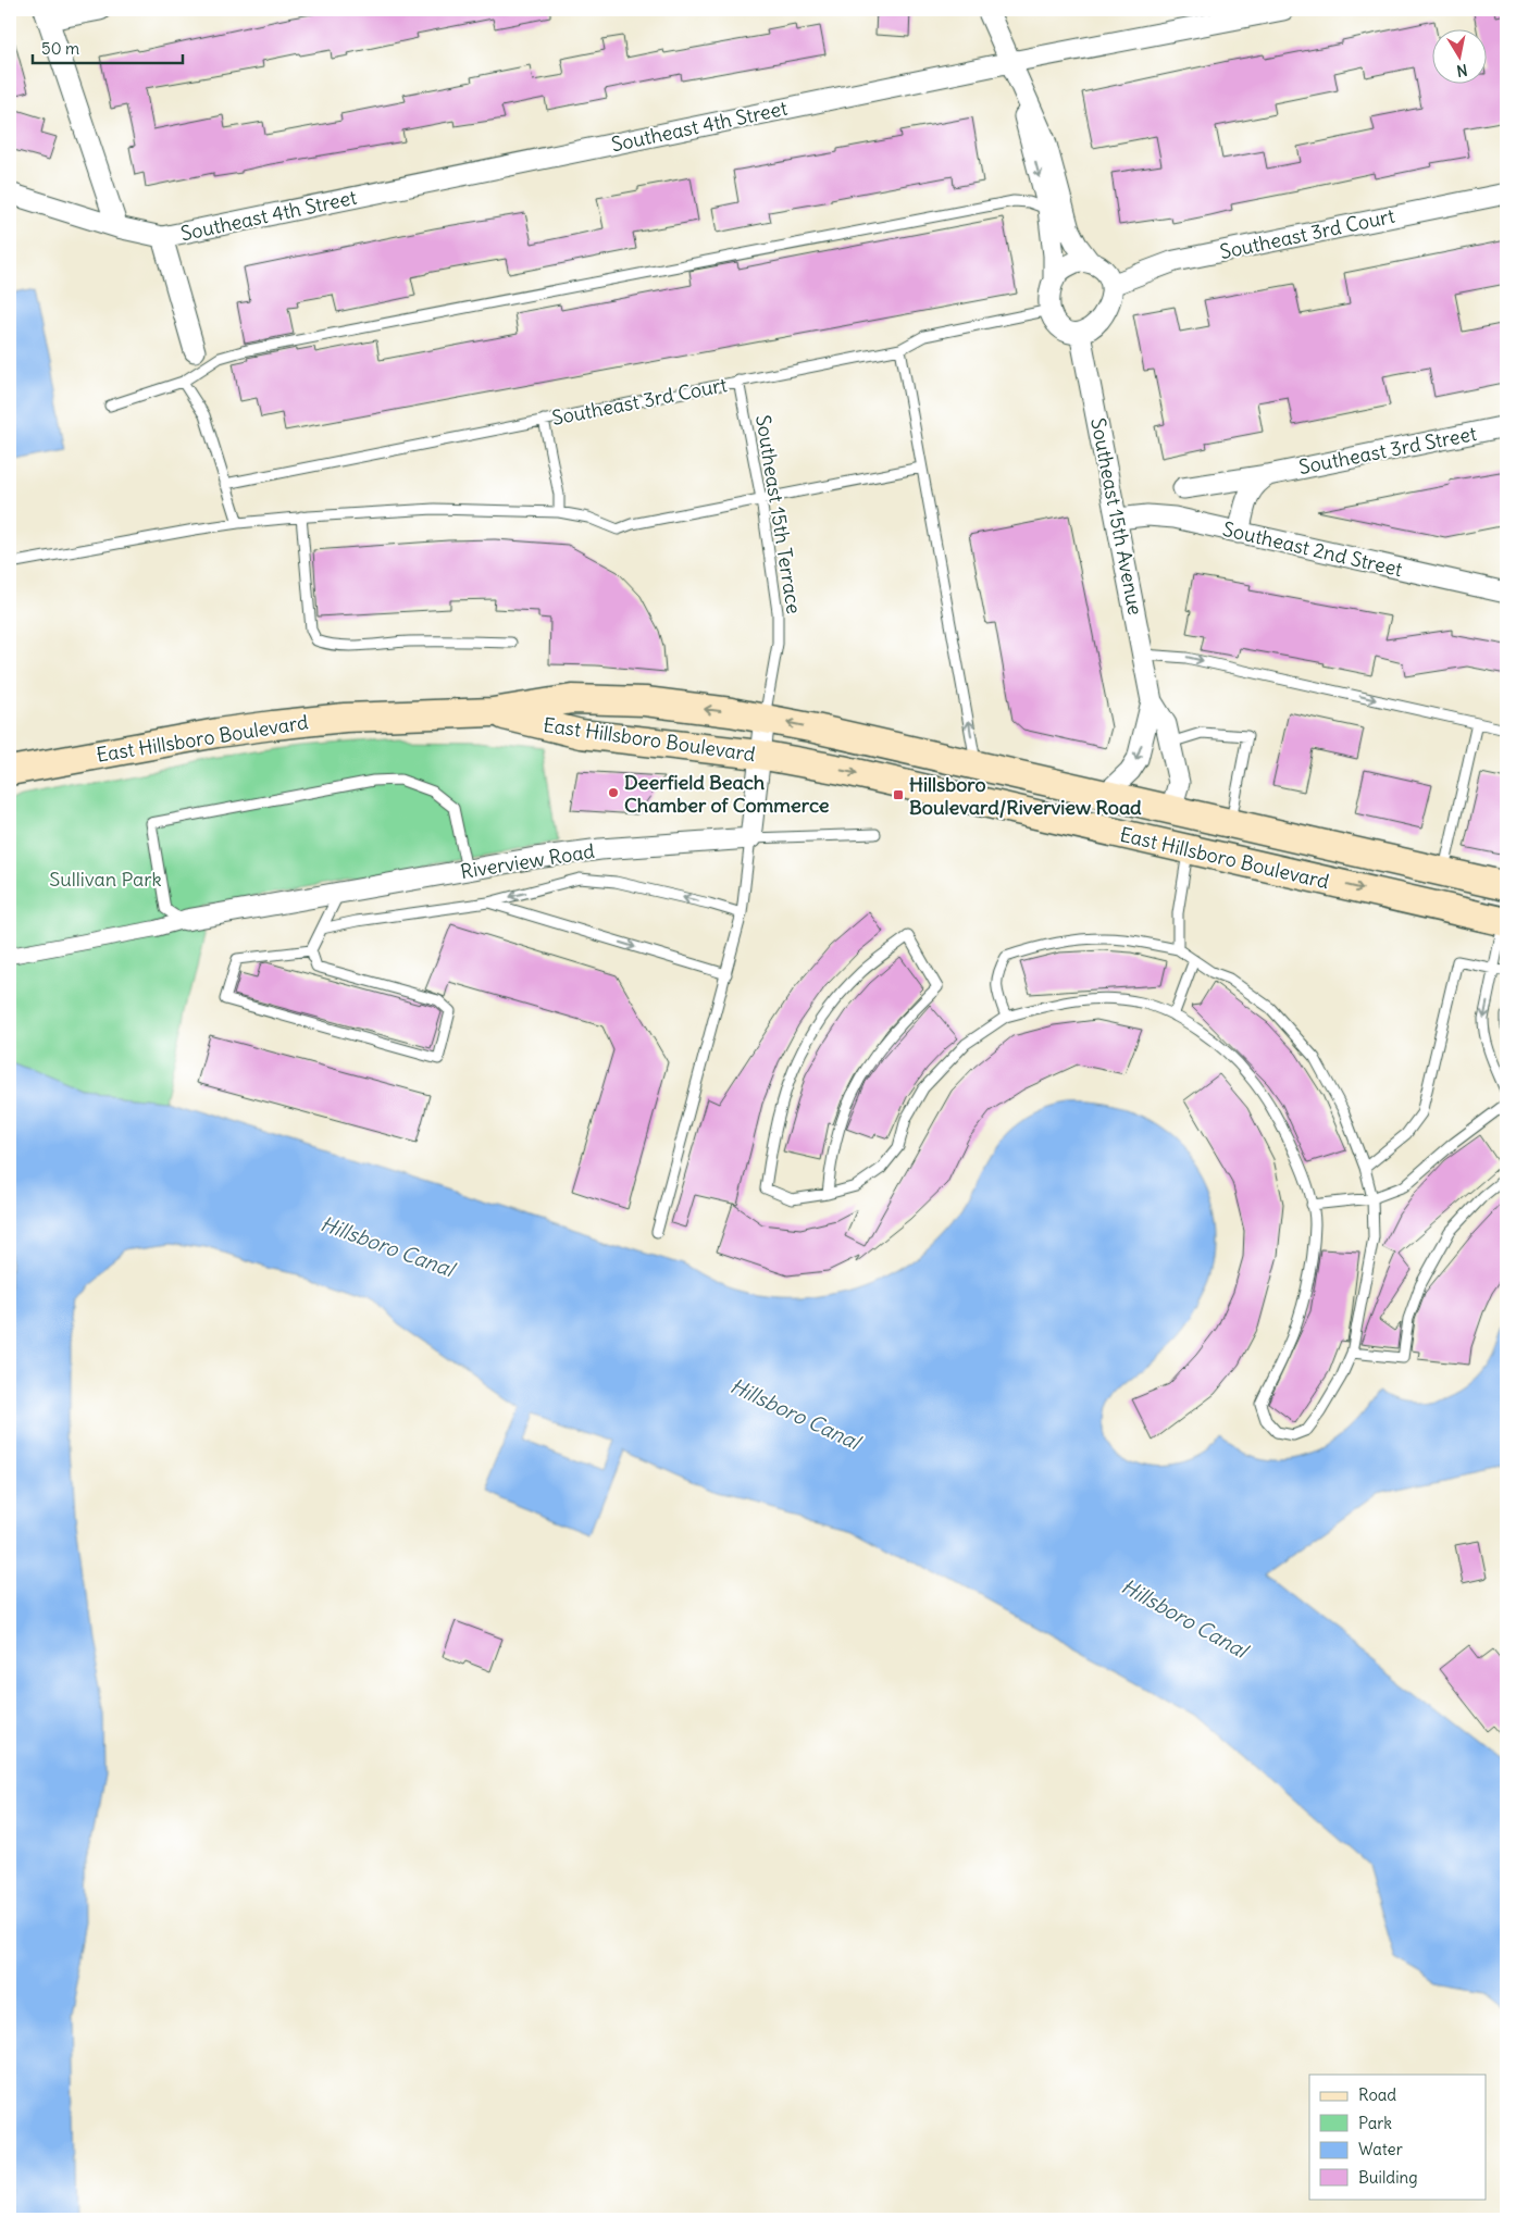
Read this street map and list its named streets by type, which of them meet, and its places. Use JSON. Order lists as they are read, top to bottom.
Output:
{
  "streets": {
    "main road": ["East Hillsboro Boulevard"],
    "street": [
      "Southeast 4th Street",
      "Southeast 3rd Court",
      "Southeast 3rd Street",
      "Southeast 15th Avenue",
      "Southeast 2nd Street",
      "Riverview Road"
    ],
    "lane": ["Southeast 15th Terrace"]
  },
  "crossings": [
    ["Southeast 3rd Court", "Southeast 15th Terrace"],
    ["Southeast 3rd Court", "Southeast 15th Avenue"],
    ["Southeast 15th Terrace", "East Hillsboro Boulevard"],
    ["Southeast 15th Avenue", "Southeast 2nd Street"],
    ["Southeast 15th Avenue", "East Hillsboro Boulevard"]
  ],
  "water": ["Hillsboro Canal"],
  "parks": ["Sullivan Park"],
  "places": {
    "other": ["Deerfield Beach Chamber of Commerce"],
    "transit": ["Hillsboro Boulevard/Riverview Road"]
  },
  "legend": [
    "Road",
    "Park",
    "Water",
    "Building"
  ],
  "scale_bar": "50 m",
  "north": "bottom"
}
